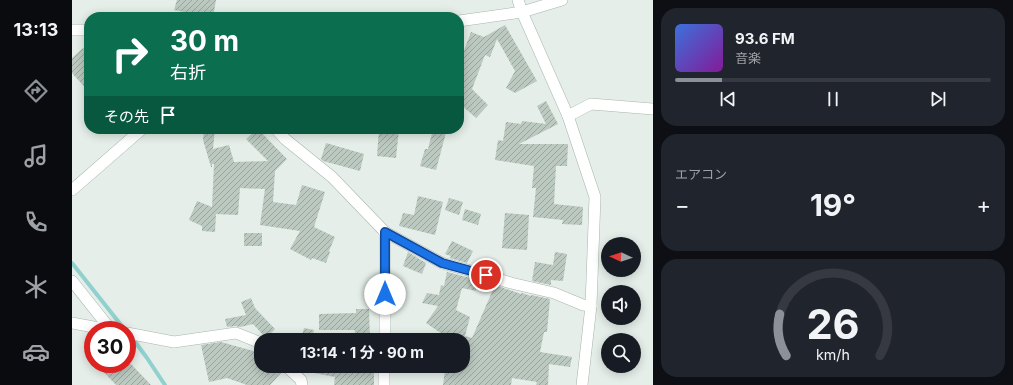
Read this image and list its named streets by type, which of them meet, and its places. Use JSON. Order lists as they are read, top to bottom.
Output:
{
  "north": "left",
  "page": {
    "tabs": "13:13",
    "turn": ["30 m", "右折"],
    "song": ["93.6 FM", "音楽"],
    "then": "その先",
    "tile": "エアコン",
    "heat": ["−", "19°", "+"],
    "limit": "30",
    "trip": "13:14 · 1 分 · 90 m",
    "gauge": ["26", "km/h"]
  }
}
